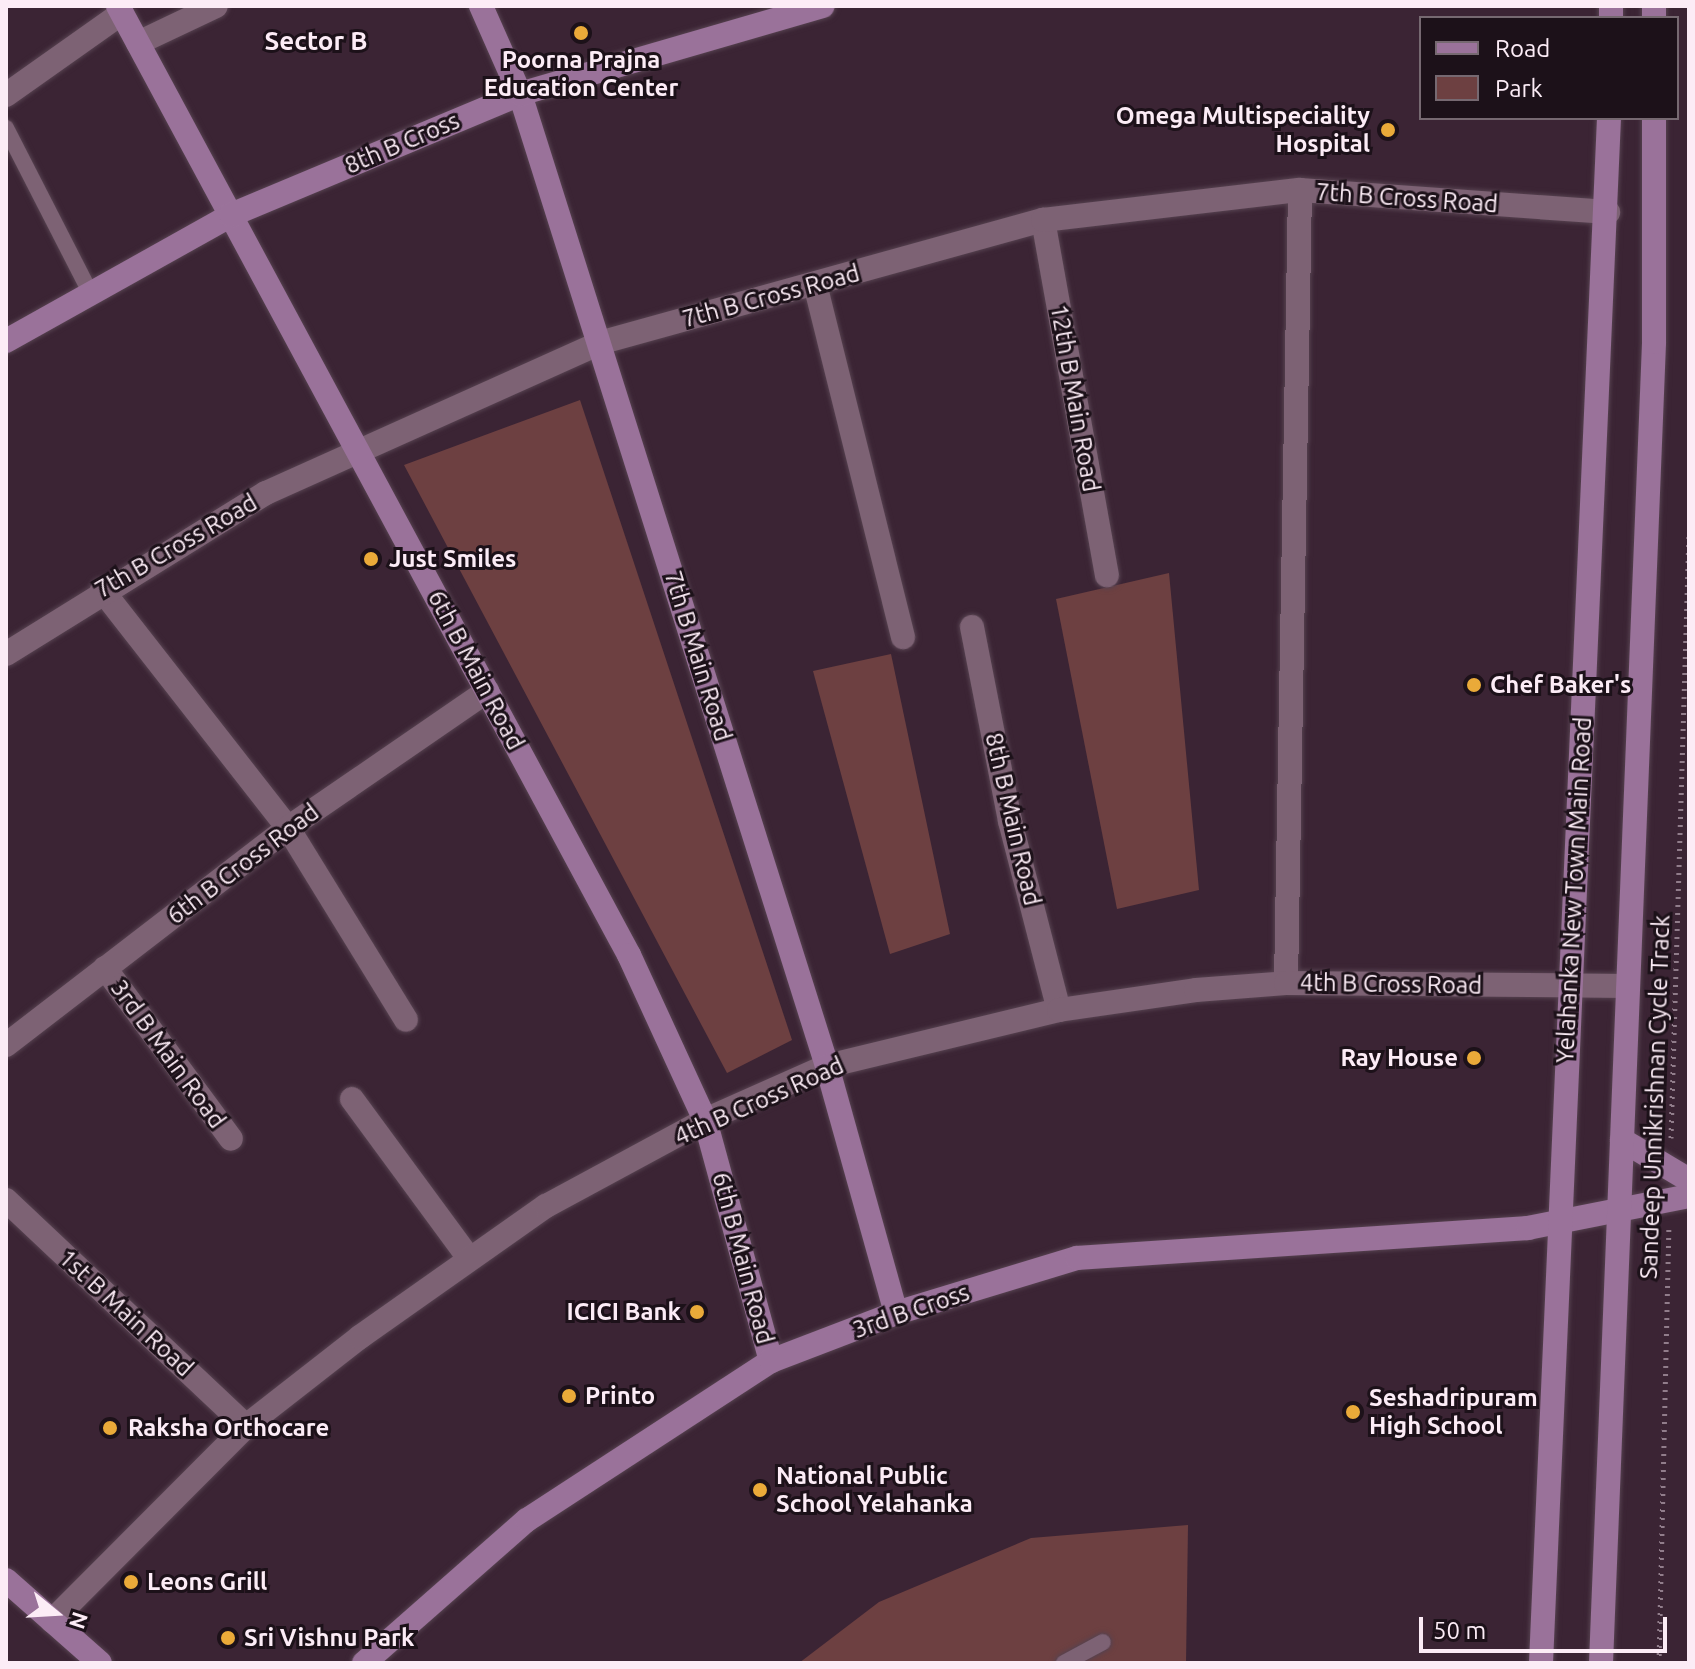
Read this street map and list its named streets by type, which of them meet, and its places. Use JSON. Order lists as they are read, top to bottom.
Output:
{
  "streets": {
    "street": [
      "8th B Cross",
      "7th B Cross Road",
      "12th B Main Road",
      "7th B Main Road",
      "6th B Main Road",
      "8th B Main Road",
      "6th B Cross Road",
      "Yelahanka New Town Main Road",
      "4th B Cross Road",
      "3rd B Main Road",
      "3rd B Cross",
      "1st B Main Road"
    ],
    "path": ["Sandeep Unnikrishnan Cycle Track"]
  },
  "crossings": [
    ["8th B Cross", "7th B Main Road"],
    ["8th B Cross", "6th B Main Road"],
    ["7th B Cross Road", "12th B Main Road"],
    ["7th B Cross Road", "7th B Main Road"],
    ["7th B Cross Road", "6th B Main Road"],
    ["7th B Cross Road", "Yelahanka New Town Main Road"],
    ["7th B Main Road", "4th B Cross Road"],
    ["7th B Main Road", "3rd B Cross"],
    ["6th B Main Road", "6th B Cross Road"],
    ["6th B Main Road", "4th B Cross Road"],
    ["6th B Main Road", "3rd B Cross"],
    ["8th B Main Road", "4th B Cross Road"],
    ["6th B Cross Road", "3rd B Main Road"],
    ["Yelahanka New Town Main Road", "4th B Cross Road"],
    ["Yelahanka New Town Main Road", "3rd B Cross"],
    ["4th B Cross Road", "1st B Main Road"],
    ["Sandeep Unnikrishnan Cycle Track", "3rd B Cross"]
  ],
  "districts": ["Sector B"],
  "places": [
    "Poorna Prajna Education Center",
    "Omega Multispeciality Hospital",
    "Just Smiles",
    "Chef Baker's",
    "Ray House",
    "ICICI Bank",
    "Printo",
    "Seshadripuram High School",
    "Raksha Orthocare",
    "National Public School Yelahanka",
    "Leons Grill",
    "Sri Vishnu Park"
  ],
  "legend": ["Road", "Park"],
  "scale_bar": "50 m",
  "north": "right"
}
